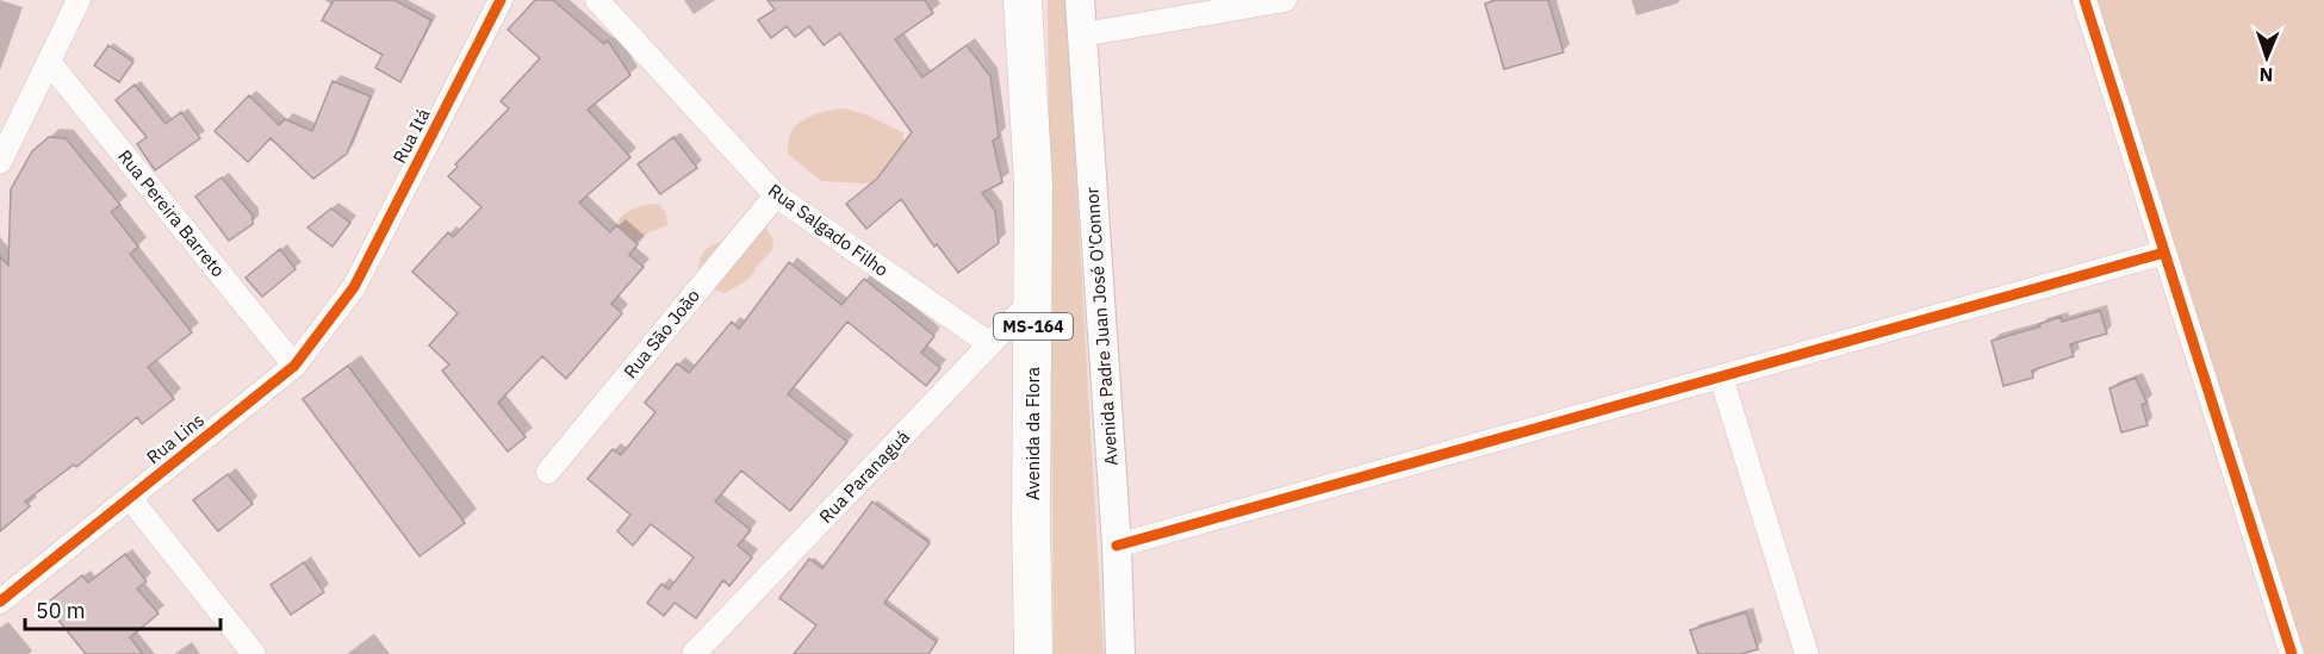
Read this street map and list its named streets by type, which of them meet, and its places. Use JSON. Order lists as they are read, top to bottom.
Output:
{
  "streets": {
    "main road": ["MS-164", "Avenida da Flora"],
    "street": [
      "Rua Itá",
      "Rua Pereira Barreto",
      "Rua Salgado Filho",
      "Avenida Padre Juan José O'Connor",
      "Rua São João",
      "Rua Lins",
      "Rua Paranaguá"
    ]
  },
  "crossings": [
    ["Rua Itá", "Rua Lins"],
    ["Rua Pereira Barreto", "Rua Lins"],
    ["Rua Salgado Filho", "Rua São João"],
    ["Rua Salgado Filho", "Rua Paranaguá"],
    ["Avenida da Flora", "Rua Paranaguá"]
  ],
  "scale_bar": "50 m",
  "north": "bottom"
}
